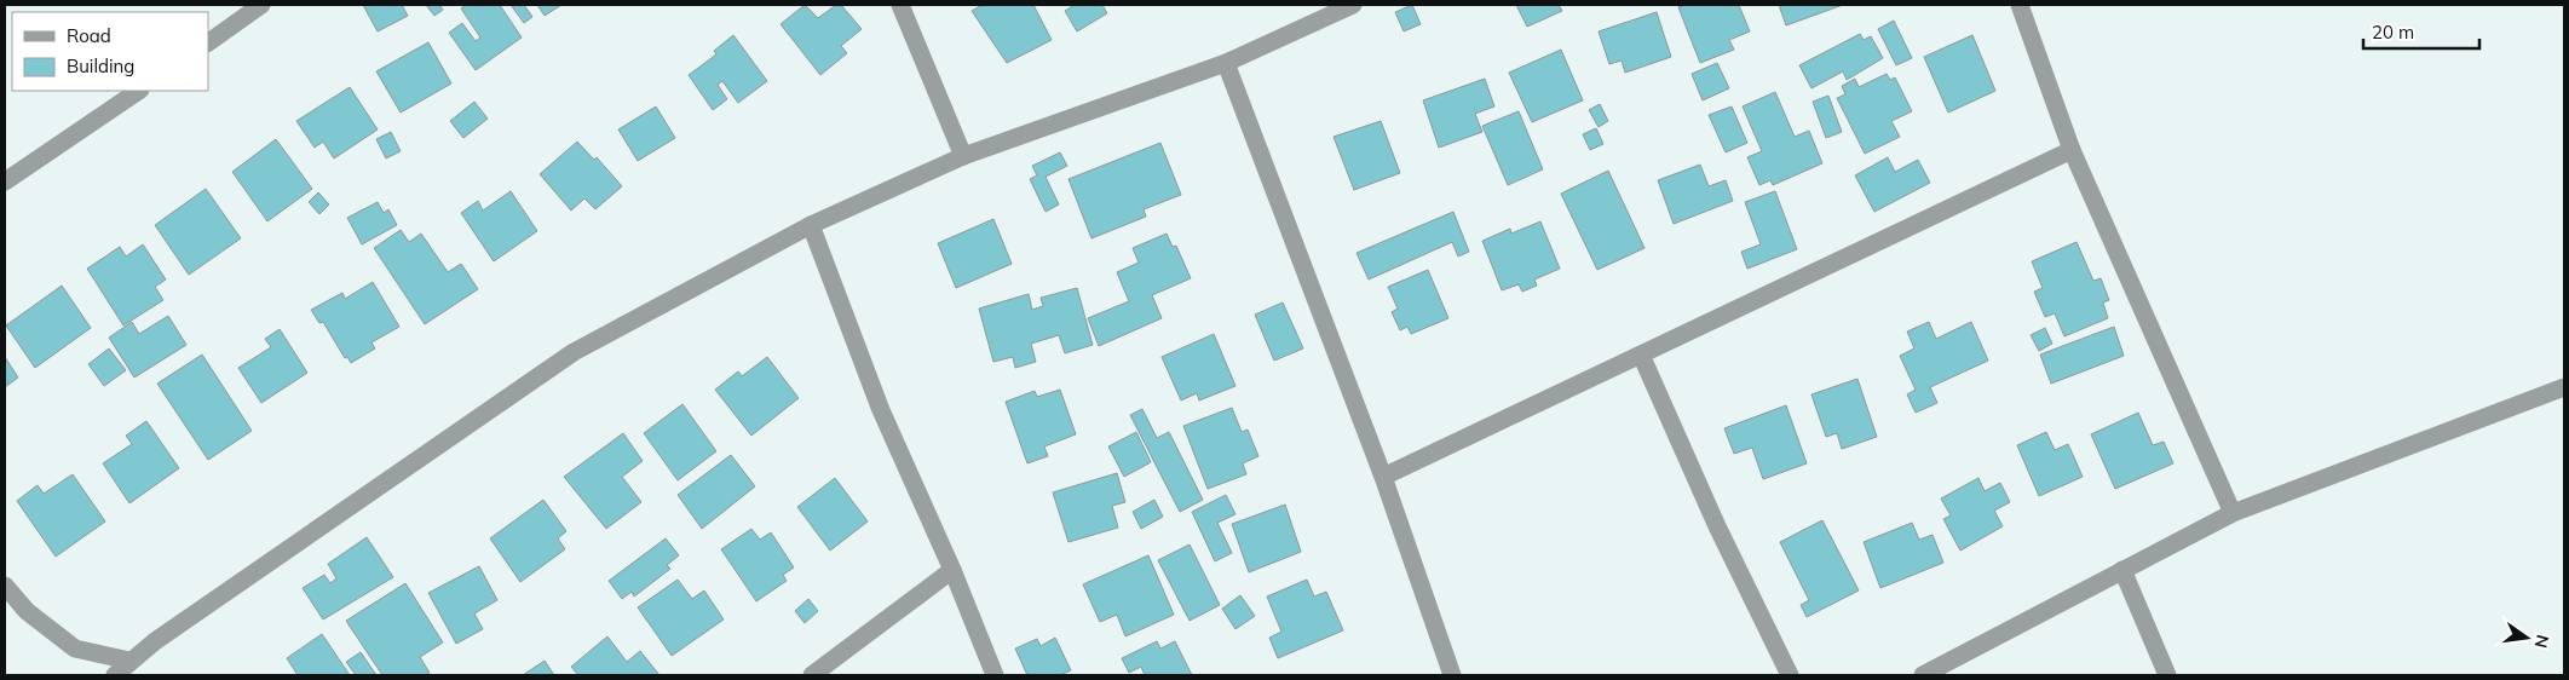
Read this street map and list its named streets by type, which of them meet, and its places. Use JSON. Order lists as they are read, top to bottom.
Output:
{
  "legend": ["Road", "Building"],
  "scale_bar": "20 m",
  "north": "right"
}
